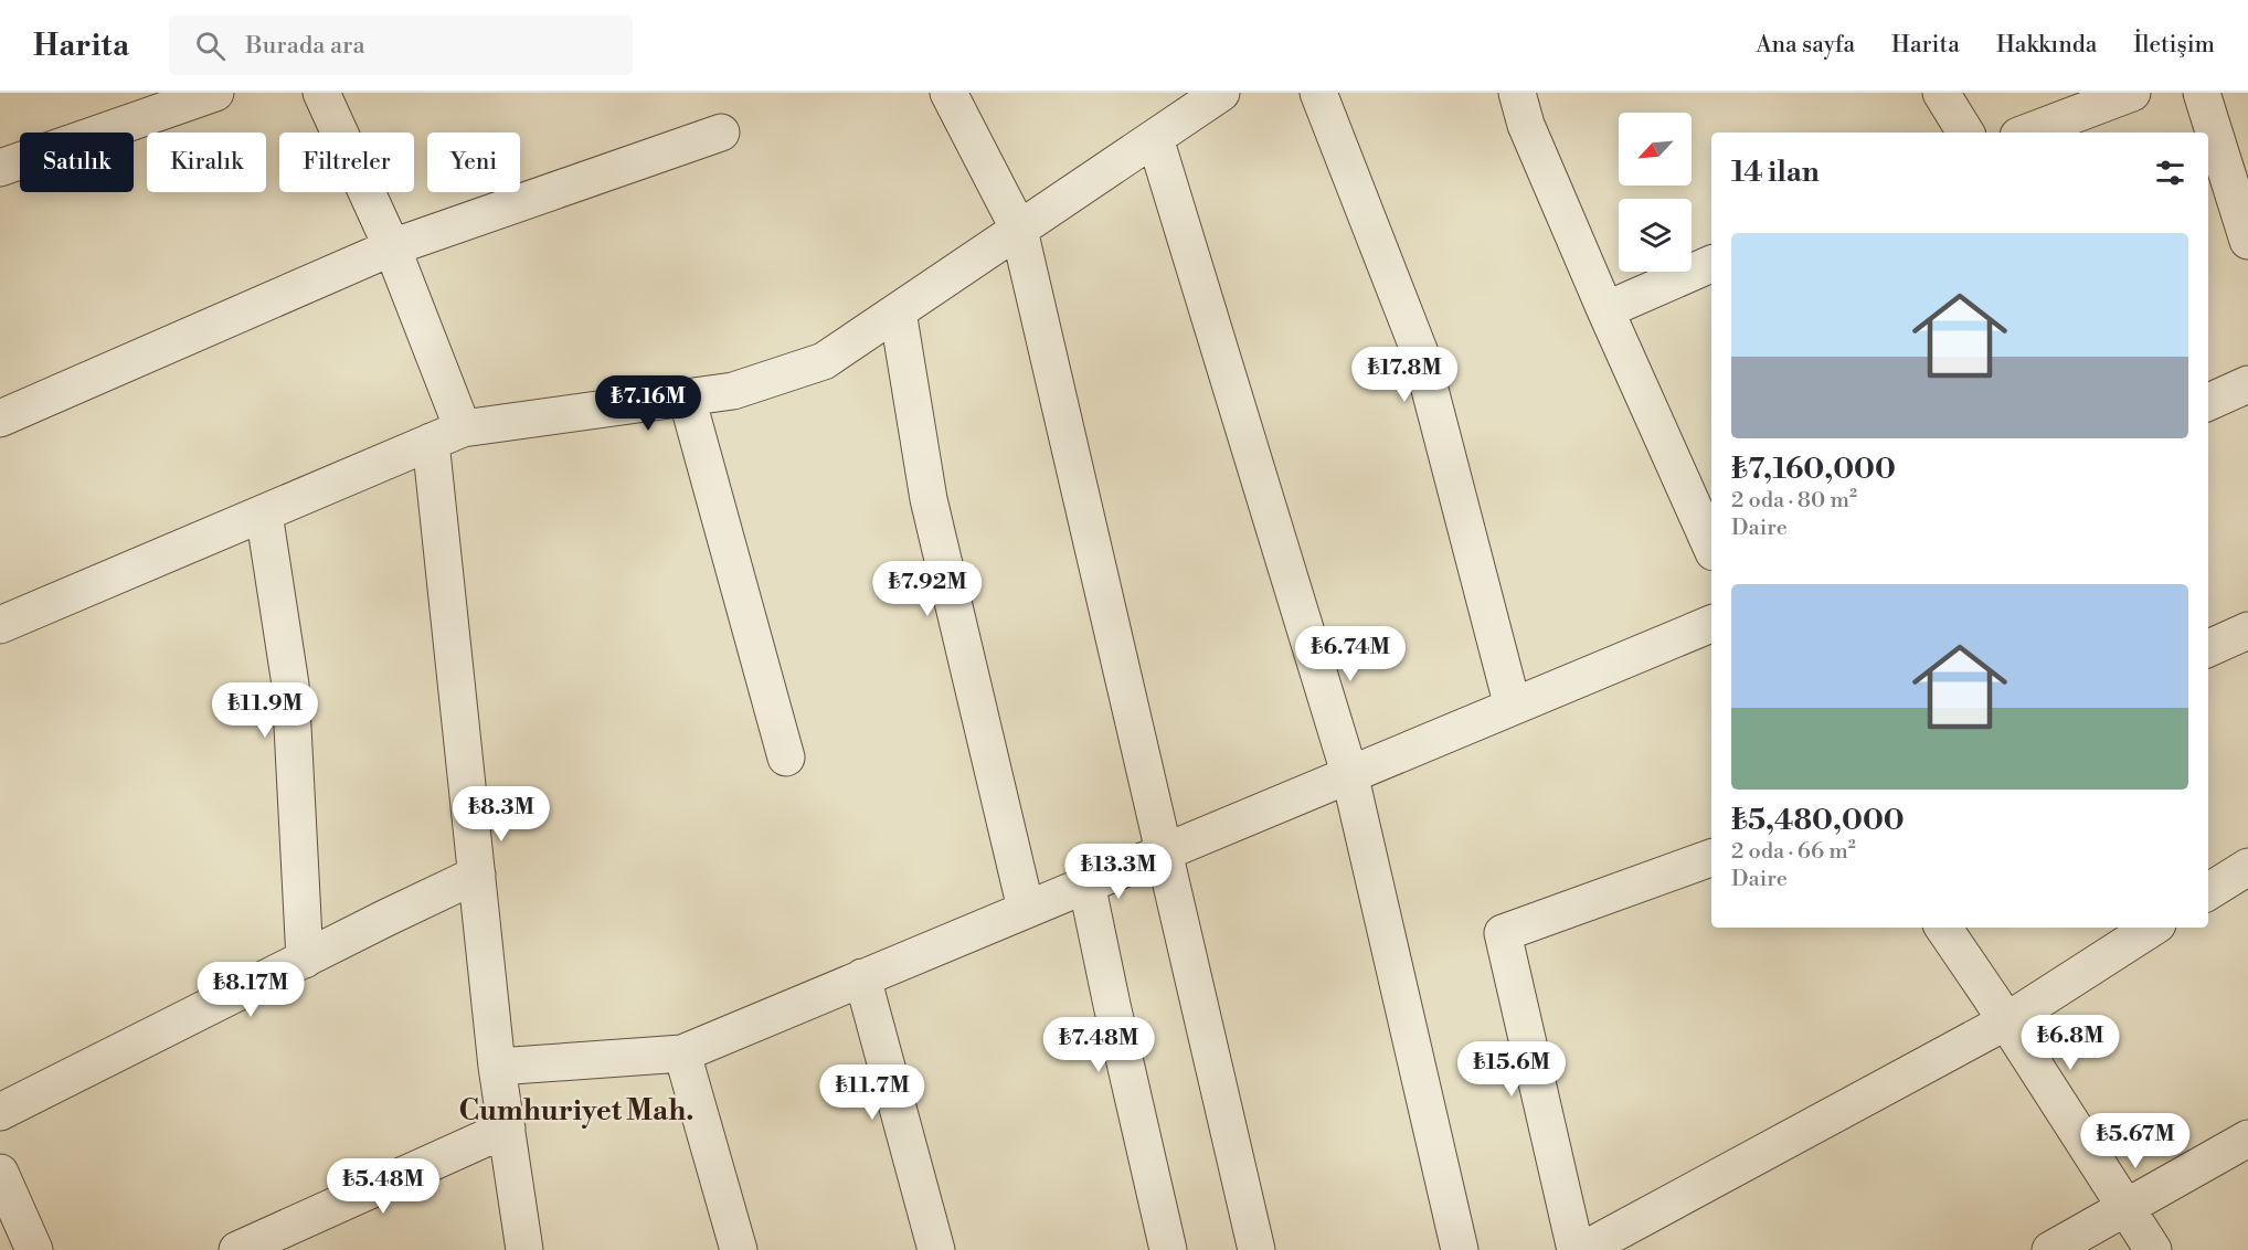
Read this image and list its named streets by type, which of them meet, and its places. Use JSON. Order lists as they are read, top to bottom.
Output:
{
  "districts": ["Cumhuriyet Mah."],
  "north": "bottom left",
  "page": {
    "header": "Harita",
    "search": "Burada ara",
    "nav": [
      "Ana sayfa",
      "Harita",
      "Hakkında",
      "İletişim"
    ],
    "chip": [
      "Satılık",
      "Kiralık",
      "Filtreler",
      "Yeni"
    ],
    "heading": "14 ilan",
    "list": [
      {
        "name": "₺7,160,000",
        "note": "2 oda · 80 m² · Daire"
      },
      {
        "name": "₺5,480,000",
        "note": "2 oda · 66 m² · Daire"
      }
    ],
    "price": [
      "₺17.8M",
      "₺7.16M",
      "₺7.92M",
      "₺6.74M",
      "₺11.9M",
      "₺8.3M",
      "₺13.3M",
      "₺8.17M",
      "₺6.8M",
      "₺7.48M",
      "₺15.6M",
      "₺11.7M",
      "₺5.67M",
      "₺5.48M"
    ]
  }
}
